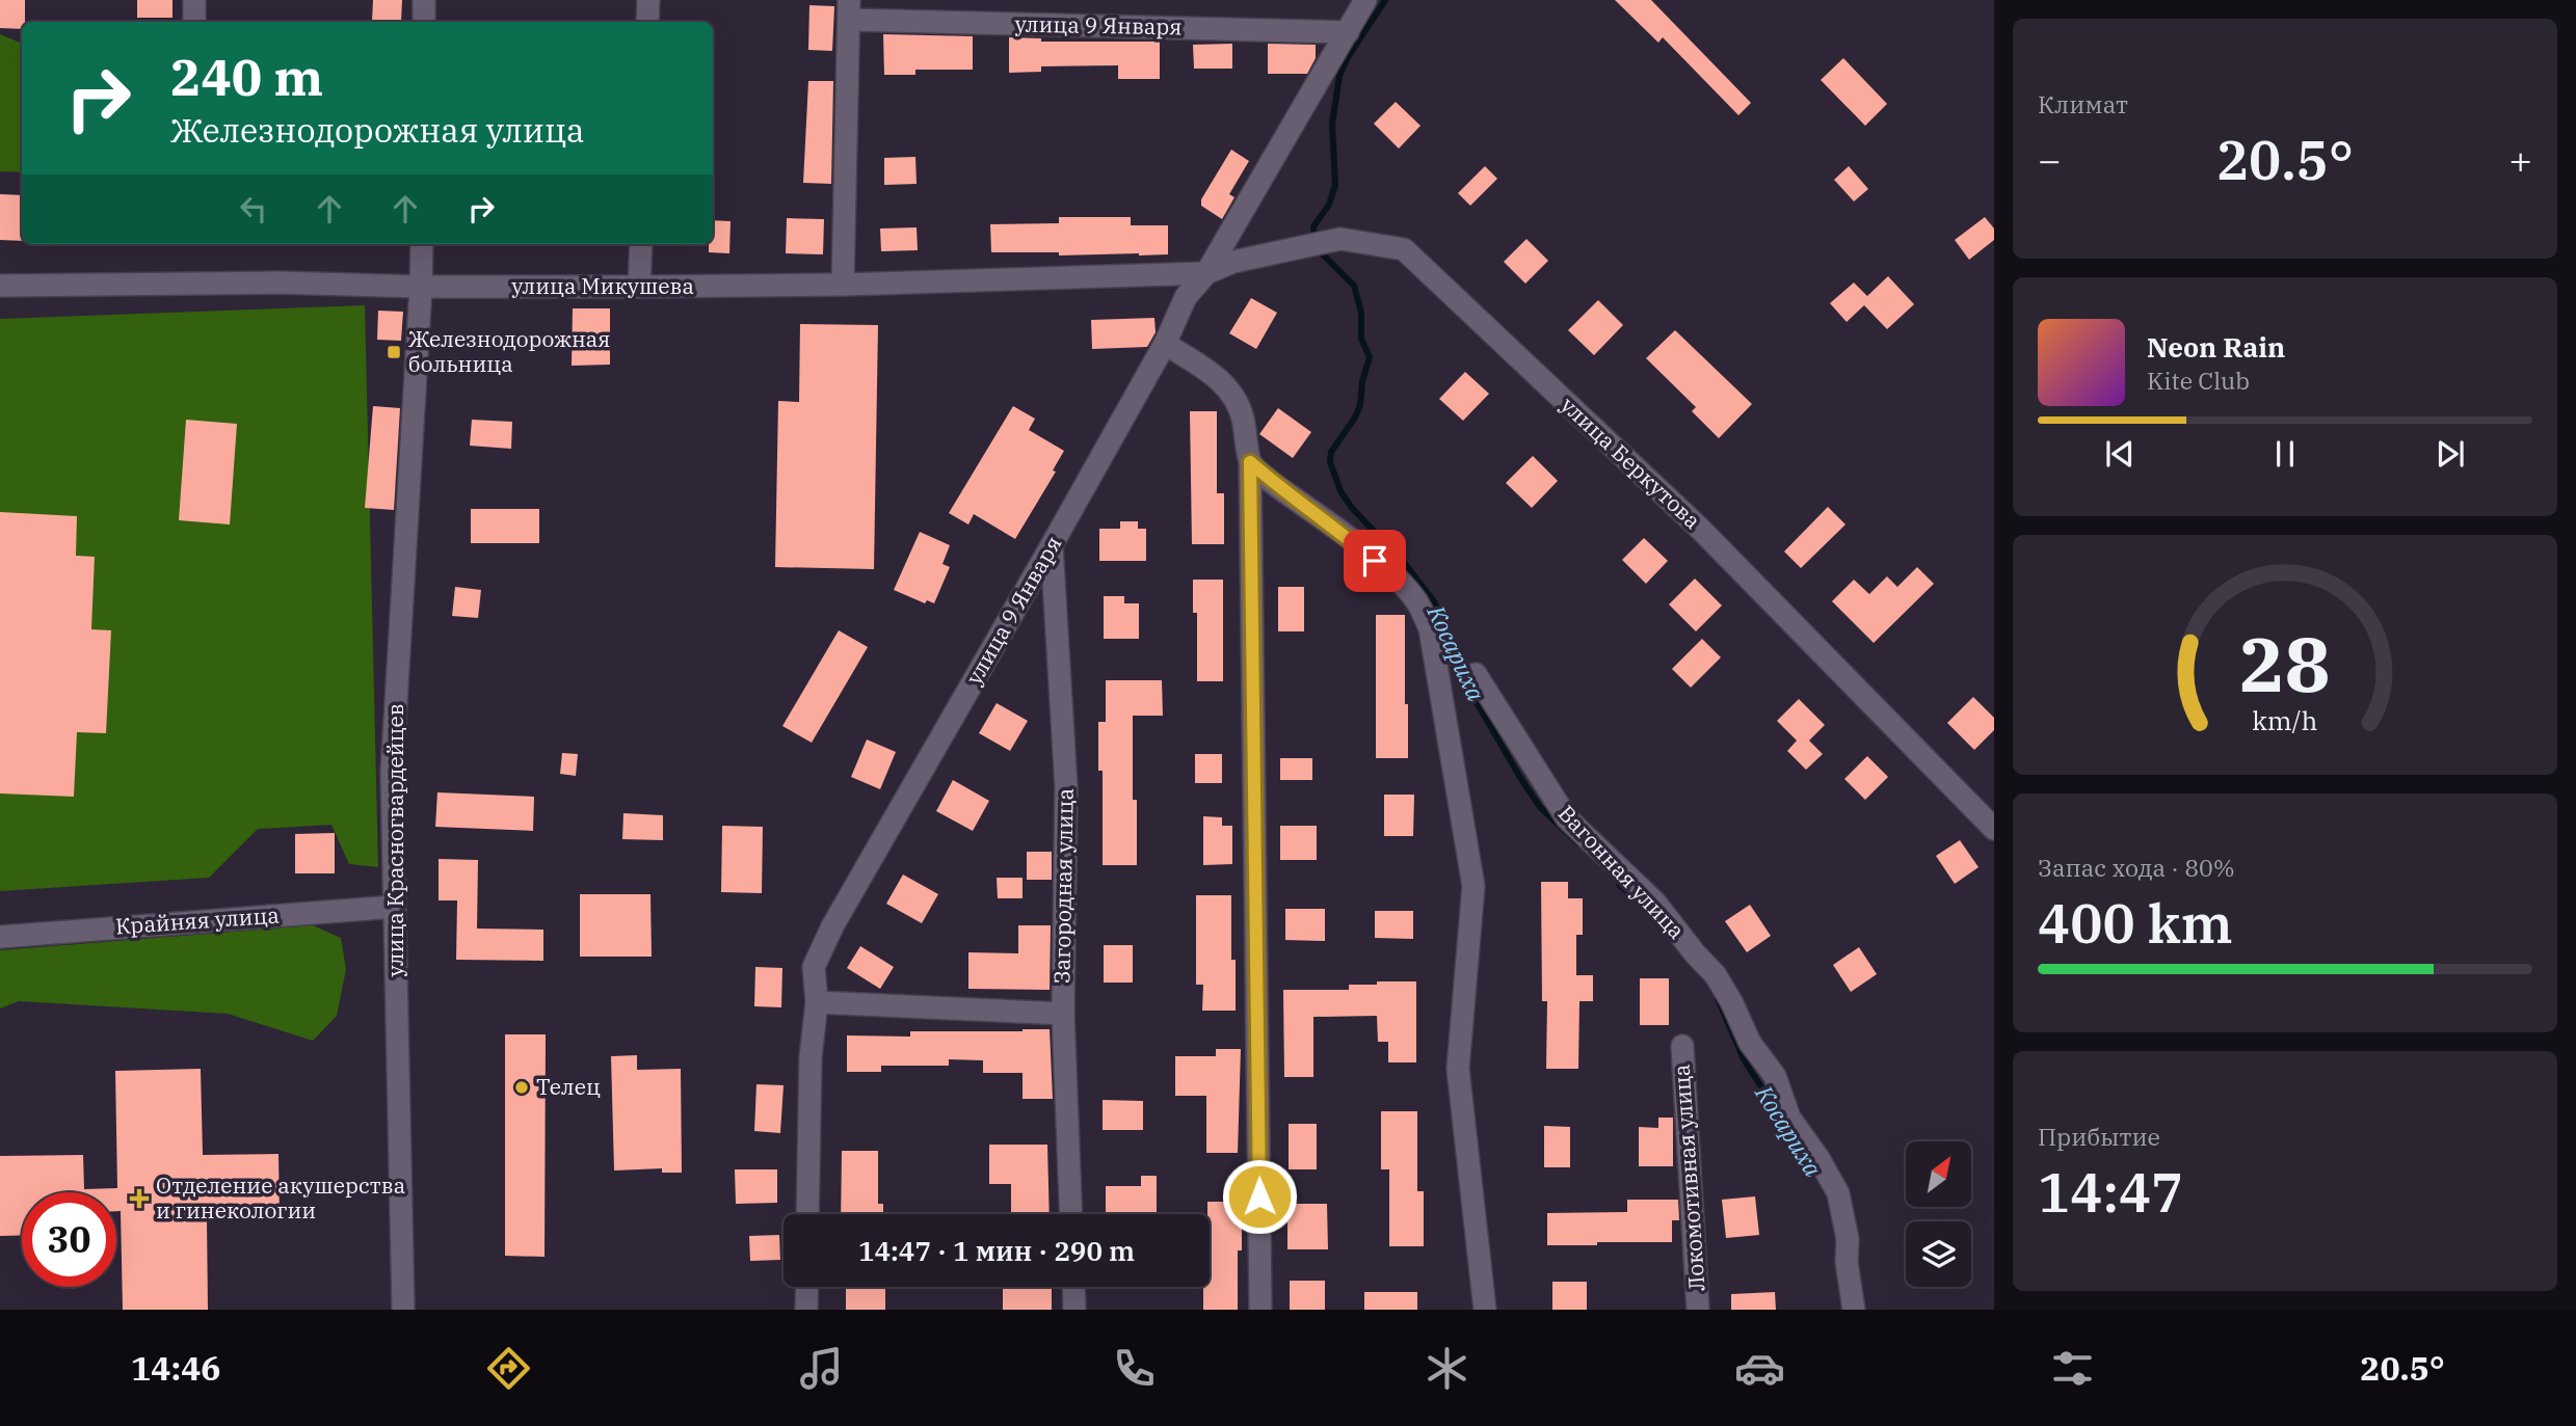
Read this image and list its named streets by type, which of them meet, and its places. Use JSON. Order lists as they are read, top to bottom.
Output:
{
  "streets": {
    "street": [
      "улица 9 Января",
      "улица Микушева",
      "улица Беркутова",
      "улица Красногвардейцев",
      "Вагонная улица",
      "Загородная улица",
      "Крайняя улица",
      "Локомотивная улица"
    ]
  },
  "crossings": [
    ["улица 9 Января", "улица Микушева"],
    ["улица 9 Января", "улица Беркутова"],
    ["улица 9 Января", "Загородная улица"],
    ["улица Микушева", "улица Беркутова"],
    ["улица Микушева", "улица Красногвардейцев"],
    ["улица Красногвардейцев", "Крайняя улица"]
  ],
  "water": ["Косариха"],
  "places": {
    "transit": ["Железнодорожная больница"],
    "other": ["Телец"],
    "health": ["Отделение акушерства и гинекологии"]
  },
  "north": "top right",
  "page": {
    "tile": [
      "Климат",
      ["Запас хода · 80%", "400 km"],
      ["Прибытие", "14:47"]
    ],
    "turn": ["240 m", "Железнодорожная улица"],
    "heat": ["−", "20.5°", "+"],
    "song": ["Neon Rain", "Kite Club"],
    "limit": "30",
    "trip": "14:47 · 1 мин · 290 m",
    "tabs": ["14:46", "20.5°"],
    "gauge": ["28", "km/h"]
  }
}
